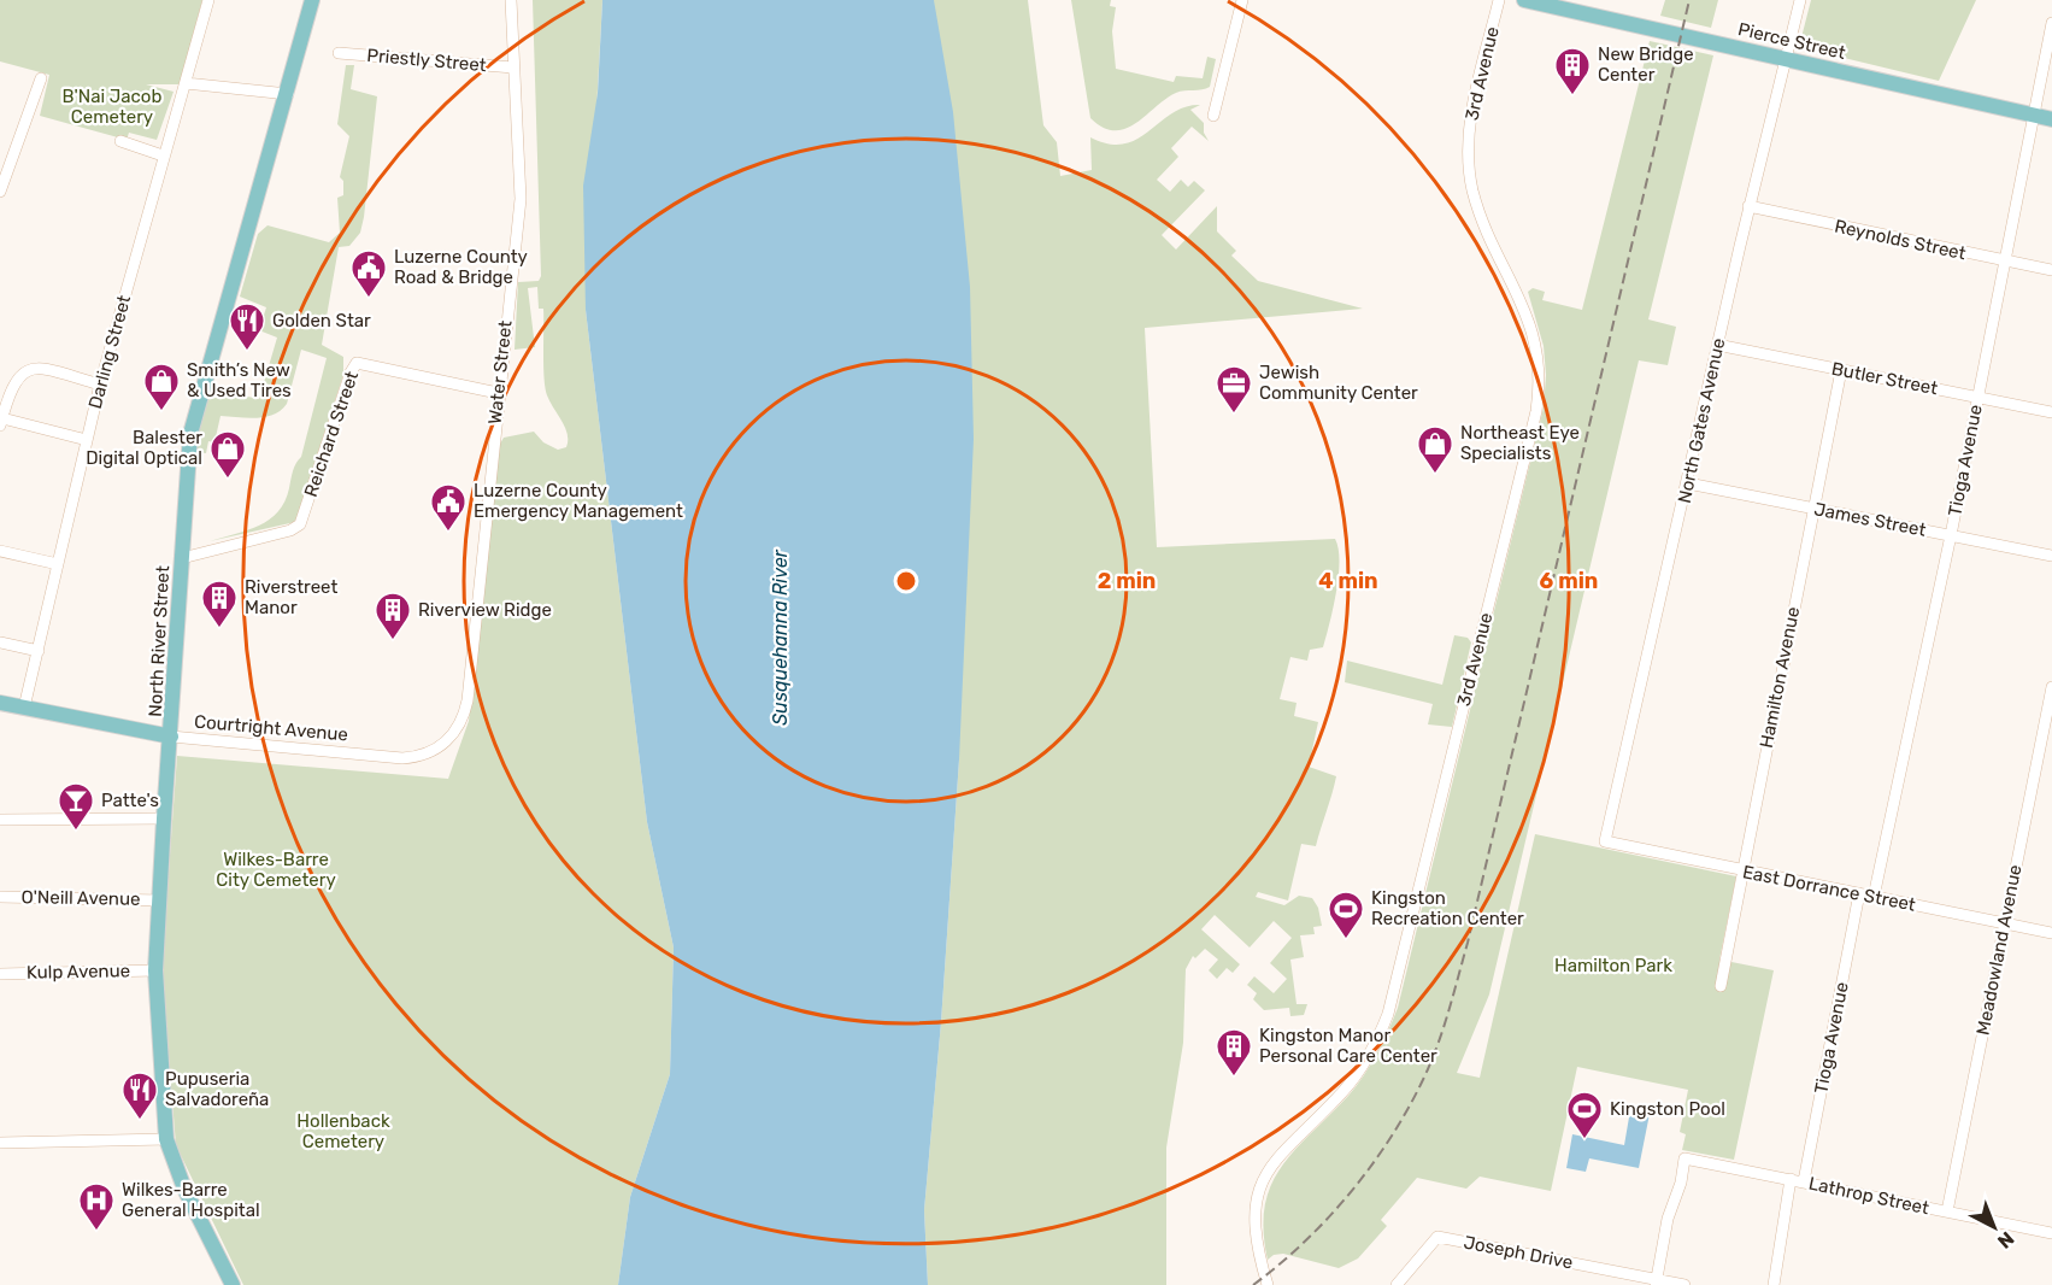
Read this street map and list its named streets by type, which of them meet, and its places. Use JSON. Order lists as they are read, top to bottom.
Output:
{
  "streets": {
    "main road": ["Pierce Street", "North River Street", "Courtright Avenue"],
    "street": [
      "Priestly Street",
      "3rd Avenue",
      "Reynolds Street",
      "Darling Street",
      "Water Street",
      "Butler Street",
      "North Gates Avenue",
      "Reichard Street",
      "Tioga Avenue",
      "James Street",
      "Hamilton Avenue",
      "East Dorrance Street",
      "O'Neill Avenue",
      "Meadowland Avenue",
      "Kulp Avenue",
      "Lathrop Street",
      "Joseph Drive"
    ]
  },
  "crossings": [
    ["Pierce Street", "North Gates Avenue"],
    ["Pierce Street", "Tioga Avenue"],
    ["Priestly Street", "Water Street"],
    ["Reynolds Street", "North Gates Avenue"],
    ["Reynolds Street", "Tioga Avenue"],
    ["Darling Street", "Courtright Avenue"],
    ["Water Street", "Reichard Street"],
    ["Water Street", "Courtright Avenue"],
    ["Butler Street", "North Gates Avenue"],
    ["Butler Street", "Tioga Avenue"],
    ["Butler Street", "Hamilton Avenue"],
    ["North Gates Avenue", "James Street"],
    ["North Gates Avenue", "East Dorrance Street"],
    ["Reichard Street", "North River Street"],
    ["Tioga Avenue", "James Street"],
    ["Tioga Avenue", "East Dorrance Street"],
    ["Tioga Avenue", "Lathrop Street"],
    ["James Street", "Hamilton Avenue"],
    ["North River Street", "Courtright Avenue"],
    ["North River Street", "O'Neill Avenue"],
    ["North River Street", "Kulp Avenue"],
    ["Hamilton Avenue", "East Dorrance Street"],
    ["East Dorrance Street", "Meadowland Avenue"],
    ["Meadowland Avenue", "Lathrop Street"],
    ["Lathrop Street", "Joseph Drive"]
  ],
  "water": ["Susquehanna River"],
  "parks": [
    "B'Nai Jacob Cemetery",
    "Wilkes-Barre City Cemetery",
    "Hamilton Park",
    "Hollenback Cemetery"
  ],
  "places": {
    "building": [
      "New Bridge Center",
      "Riverstreet Manor",
      "Riverview Ridge",
      "Kingston Manor Personal Care Center"
    ],
    "public building": ["Luzerne County Road & Bridge", "Luzerne County Emergency Management"],
    "restaurant": ["Golden Star", "Pupuseria Salvadoreña"],
    "shop": ["Smith’s New & Used Tires", "Northeast Eye Specialists", "Balester Digital Optical"],
    "office": ["Jewish Community Center"],
    "bar": ["Patte's"],
    "sports": ["Kingston Recreation Center", "Kingston Pool"],
    "hospital": ["Wilkes-Barre General Hospital"]
  },
  "north": "bottom right",
  "rings": ["2 min", "4 min", "6 min"]
}
